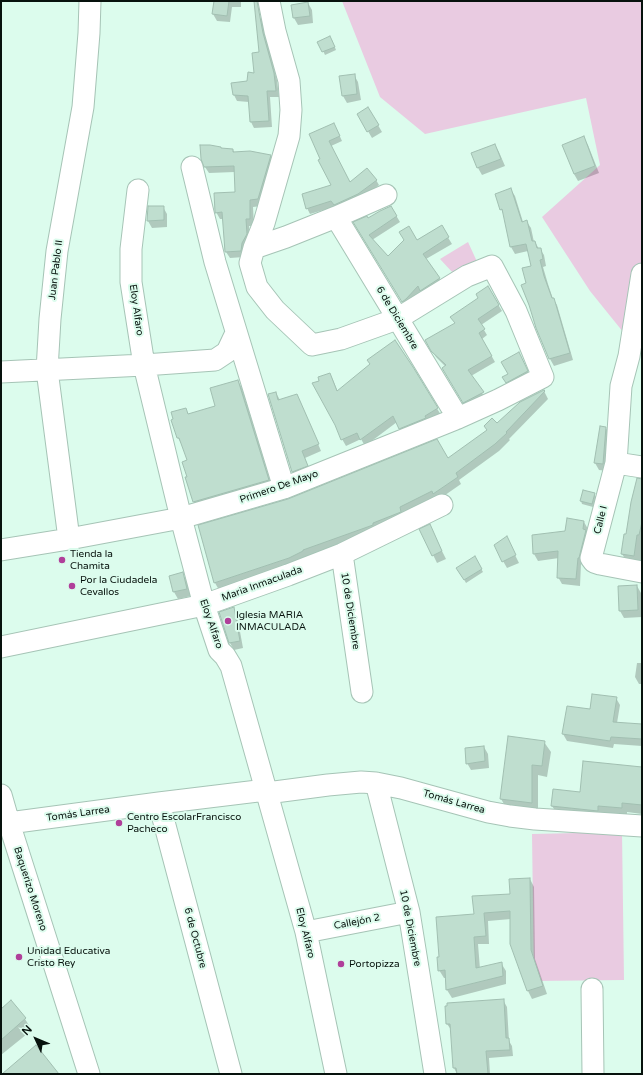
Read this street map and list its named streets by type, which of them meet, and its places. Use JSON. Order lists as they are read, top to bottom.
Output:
{
  "streets": {
    "street": [
      "Juan Pablo II",
      "Eloy Alfaro",
      "6 de Diciembre",
      "Primero De Mayo",
      "Calle I",
      "Maria Inmaculada",
      "10 de Diciembre",
      "Tomás Larrea",
      "Baquerizo Moreno",
      "Callejón 2",
      "6 de Octubre"
    ]
  },
  "crossings": [
    ["Juan Pablo II", "Primero De Mayo"],
    ["Eloy Alfaro", "Primero De Mayo"],
    ["Eloy Alfaro", "Maria Inmaculada"],
    ["Eloy Alfaro", "Tomás Larrea"],
    ["Eloy Alfaro", "Callejón 2"],
    ["6 de Diciembre", "Primero De Mayo"],
    ["Maria Inmaculada", "10 de Diciembre"],
    ["10 de Diciembre", "Tomás Larrea"],
    ["10 de Diciembre", "Callejón 2"],
    ["Tomás Larrea", "Baquerizo Moreno"],
    ["Tomás Larrea", "6 de Octubre"]
  ],
  "places": [
    "Tienda la Chamita",
    "Por la Ciudadela Cevallos",
    "Iglesia MARIA INMACULADA",
    "Centro EscolarFrancisco Pacheco",
    "Unidad Educativa Cristo Rey",
    "Portopizza"
  ],
  "north": "top left"
}
